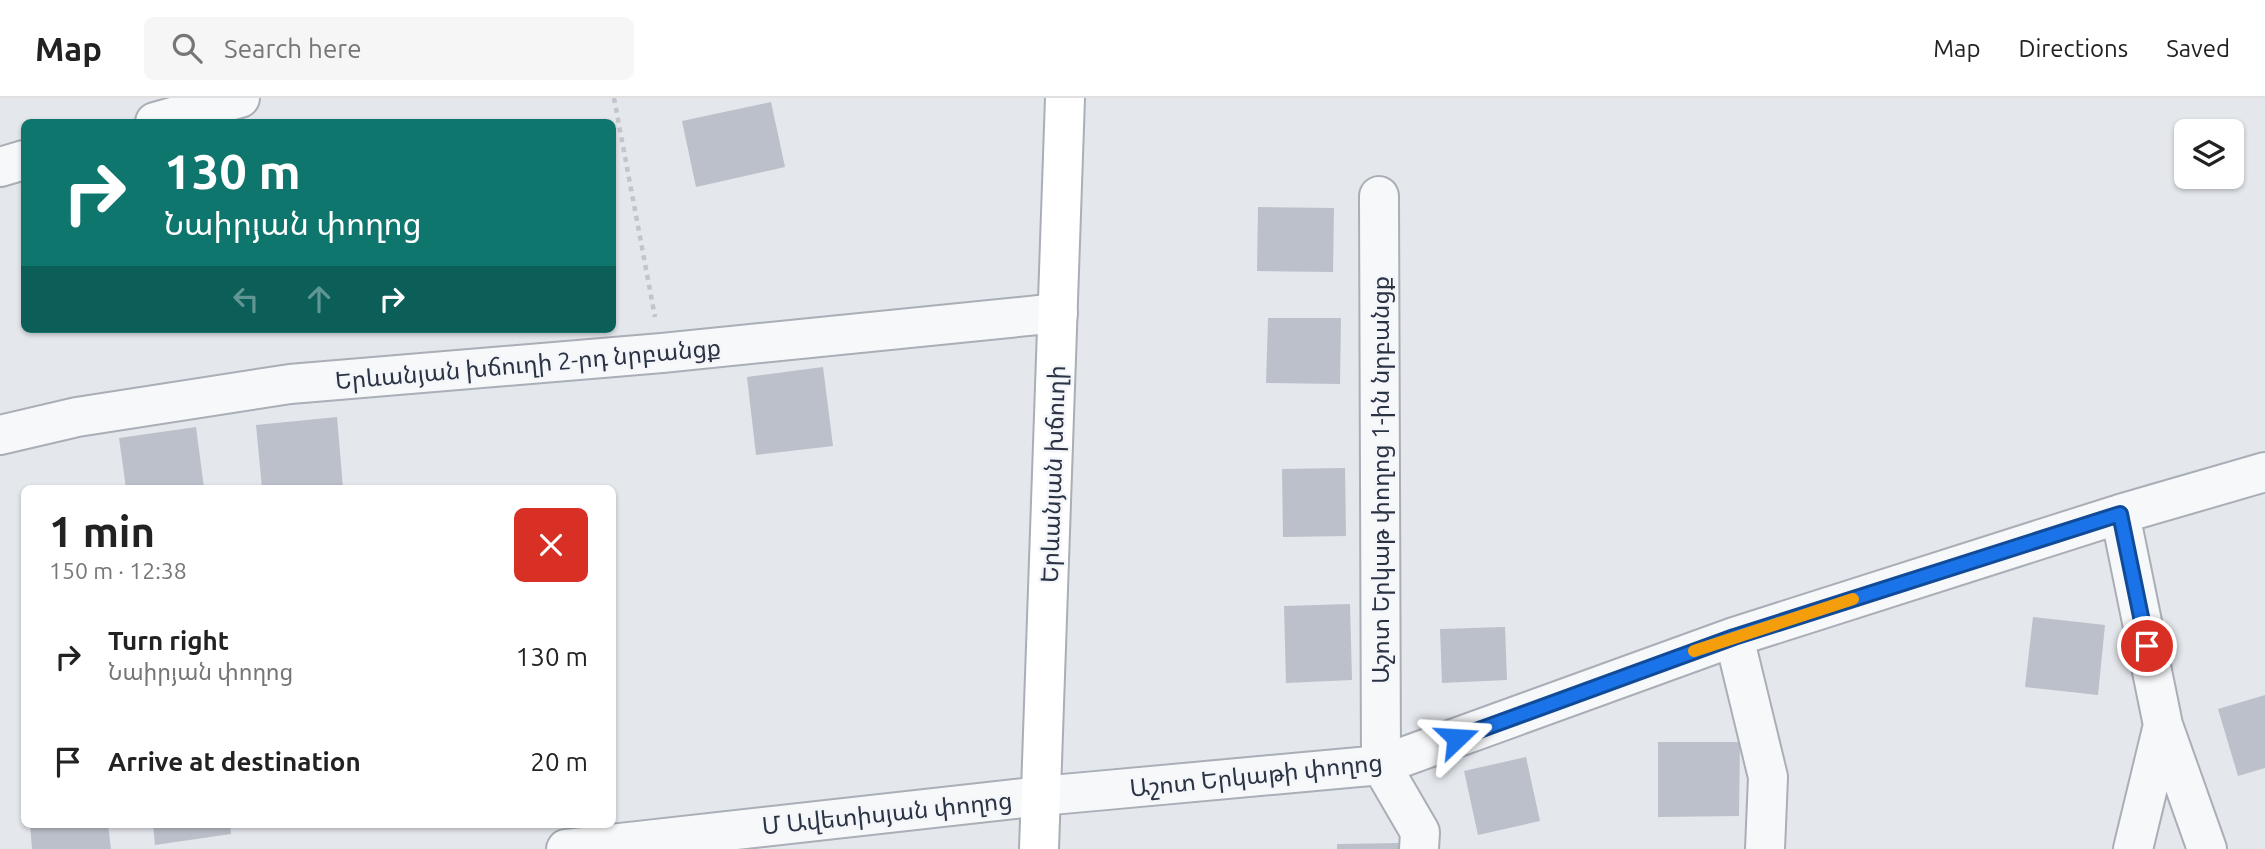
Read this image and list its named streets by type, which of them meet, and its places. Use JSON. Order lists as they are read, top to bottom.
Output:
{
  "streets": {
    "street": [
      "Երևանյան խճուղի 2-րդ նրբանցք",
      "Երևանյան խճուղի",
      "Աշոտ Երկաթ փողոց 1-ին նրբանցք",
      "Աշոտ Երկաթի փողոց",
      "Մ Ավետիսյան փողոց"
    ]
  },
  "crossings": [
    ["Երևանյան խճուղի 2-րդ նրբանցք", "Երևանյան խճուղի"],
    ["Երևանյան խճուղի", "Աշոտ Երկաթի փողոց"],
    ["Երևանյան խճուղի", "Մ Ավետիսյան փողոց"],
    ["Աշոտ Երկաթ փողոց 1-ին նրբանցք", "Աշոտ Երկաթի փողոց"],
    ["Աշոտ Երկաթի փողոց", "Մ Ավետիսյան փողոց"]
  ],
  "page": {
    "header": "Map",
    "search": "Search here",
    "nav": ["Map", "Directions", "Saved"],
    "turn": ["130 m", "Նաիրյան փողոց"],
    "heading": ["1 min", "150 m · 12:38"],
    "list": [
      {
        "name": "Turn right",
        "note": "Նաիրյան փողոց",
        "value": "130 m"
      },
      {
        "name": "Arrive at destination",
        "value": "20 m"
      }
    ]
  }
}
